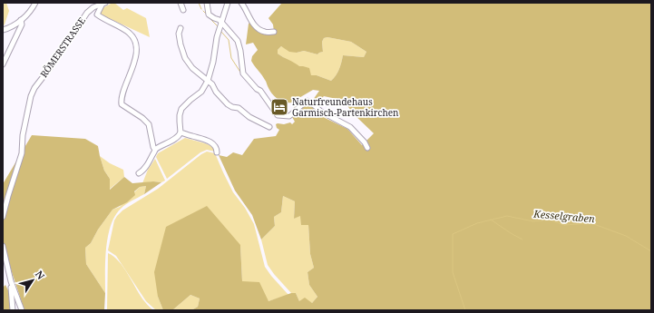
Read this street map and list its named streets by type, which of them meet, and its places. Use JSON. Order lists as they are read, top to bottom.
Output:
{
  "streets": {
    "street": ["RÖMERSTRASSE"]
  },
  "water": ["Kesselgraben"],
  "places": {
    "hotel": ["Naturfreundehaus Garmisch-Partenkirchen"]
  },
  "north": "top right"
}
